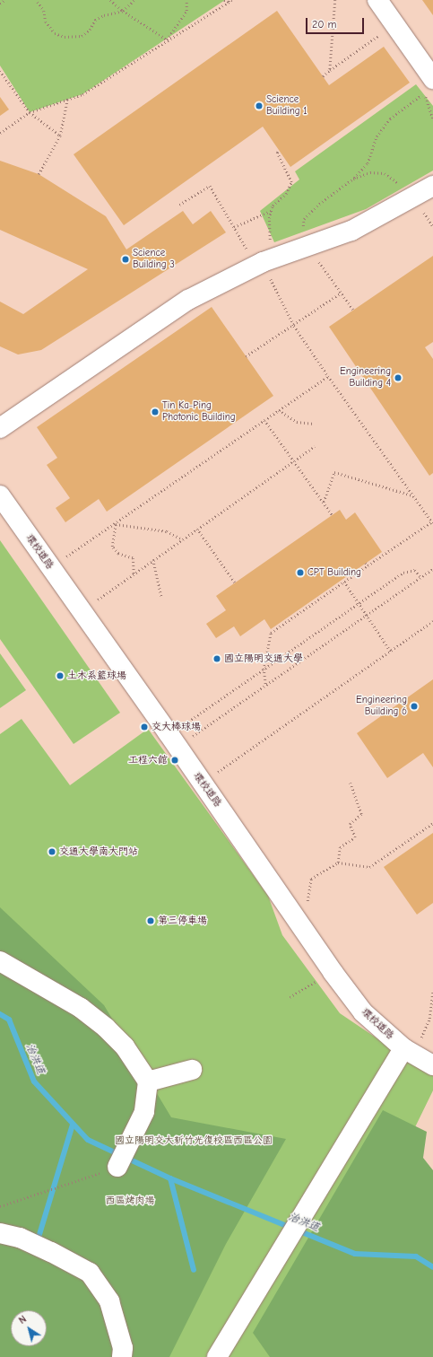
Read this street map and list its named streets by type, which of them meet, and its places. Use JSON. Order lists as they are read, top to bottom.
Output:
{
  "streets": {
    "lane": ["環校道路"]
  },
  "water": ["治洪道"],
  "parks": ["國立陽明交大新竹光復校區西區公園", "西區烤肉場"],
  "places": [
    "Science Building 1",
    "Science Building 3",
    "Engineering Building 4",
    "Tin Ka-Ping Photonic Building",
    "CPT Building",
    "國立陽明交通大學",
    "土木系籃球場",
    "Engineering Building 6",
    "交大棒球場",
    "工程六館",
    "交通大學南大門站",
    "第三停車場"
  ],
  "scale_bar": "20 m",
  "north": "top left"
}
